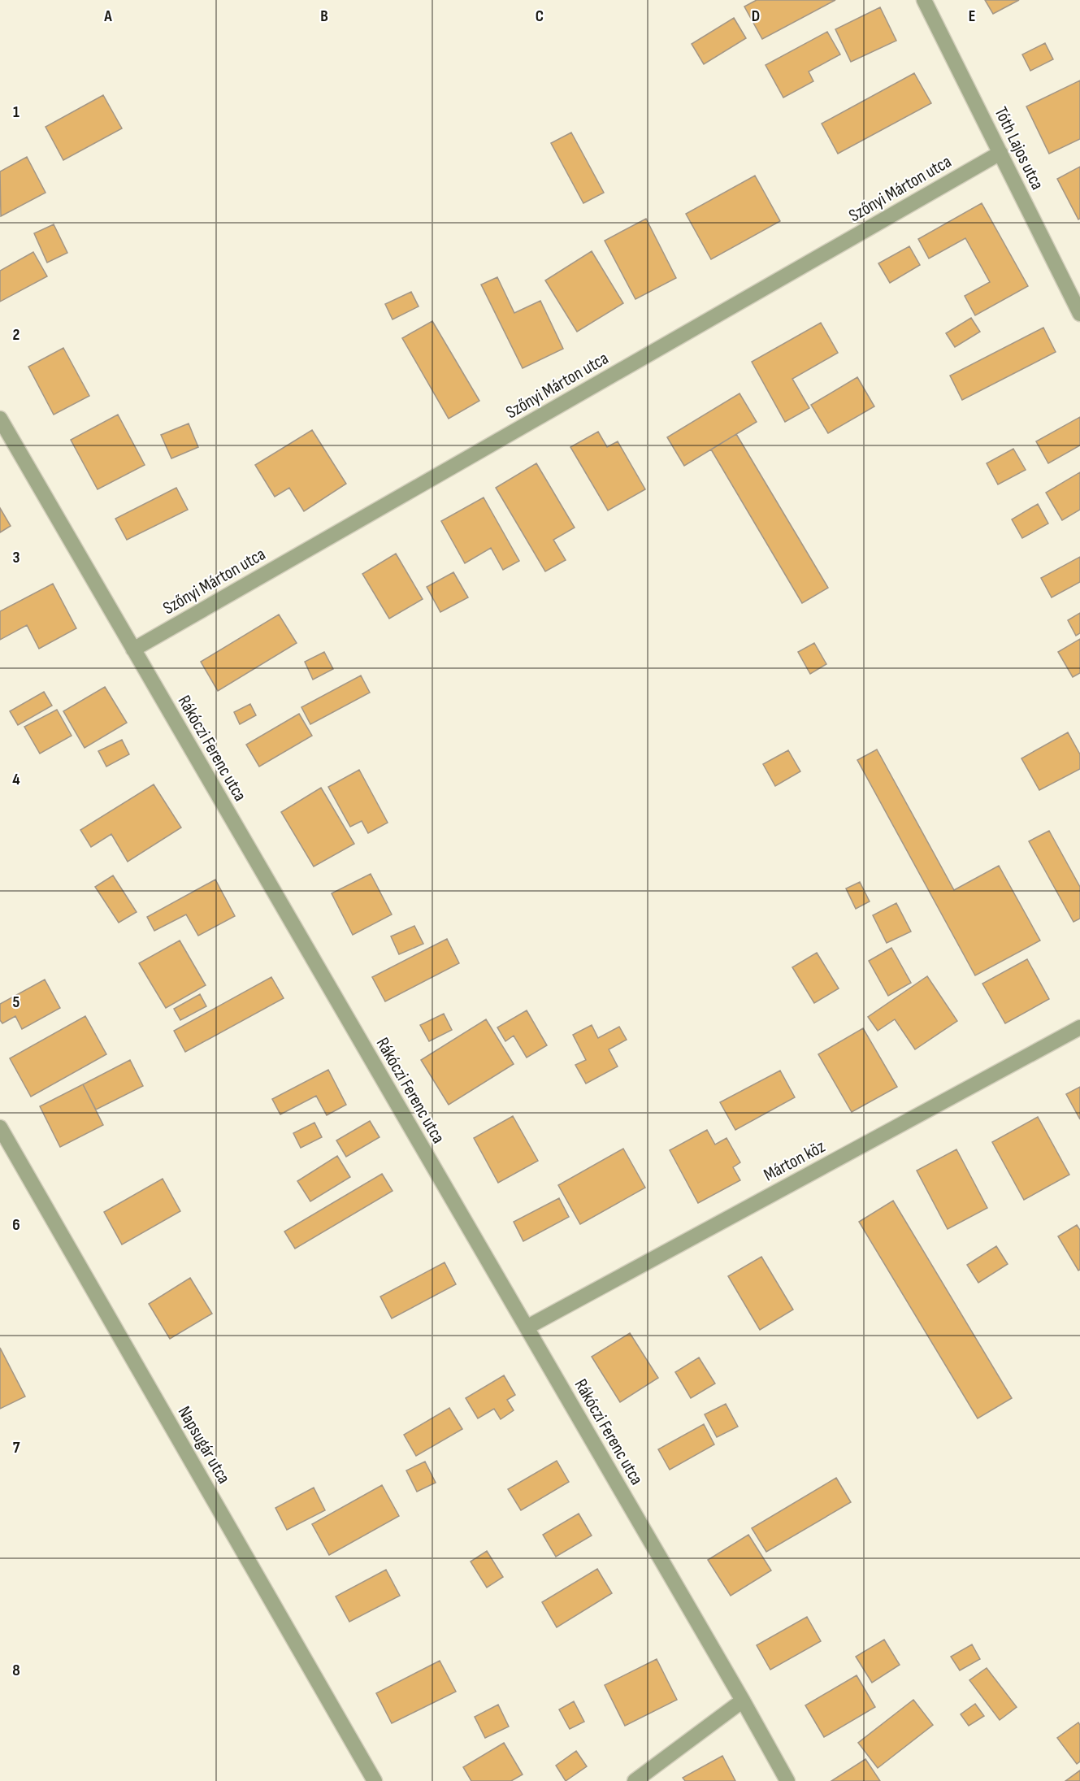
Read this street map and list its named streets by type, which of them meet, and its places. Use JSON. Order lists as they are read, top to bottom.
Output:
{
  "streets": {
    "street": [
      "Tóth Lajos utca",
      "Szőnyi Márton utca",
      "Rákóczi Ferenc utca",
      "Márton köz",
      "Napsugár utca"
    ]
  },
  "crossings": [
    ["Tóth Lajos utca", "Szőnyi Márton utca"],
    ["Szőnyi Márton utca", "Rákóczi Ferenc utca"],
    ["Rákóczi Ferenc utca", "Márton köz"]
  ],
  "grid": {
    "columns": [
      "A",
      "B",
      "C",
      "D",
      "E"
    ],
    "rows": [
      "1",
      "2",
      "3",
      "4",
      "5",
      "6",
      "7",
      "8"
    ]
  }
}
